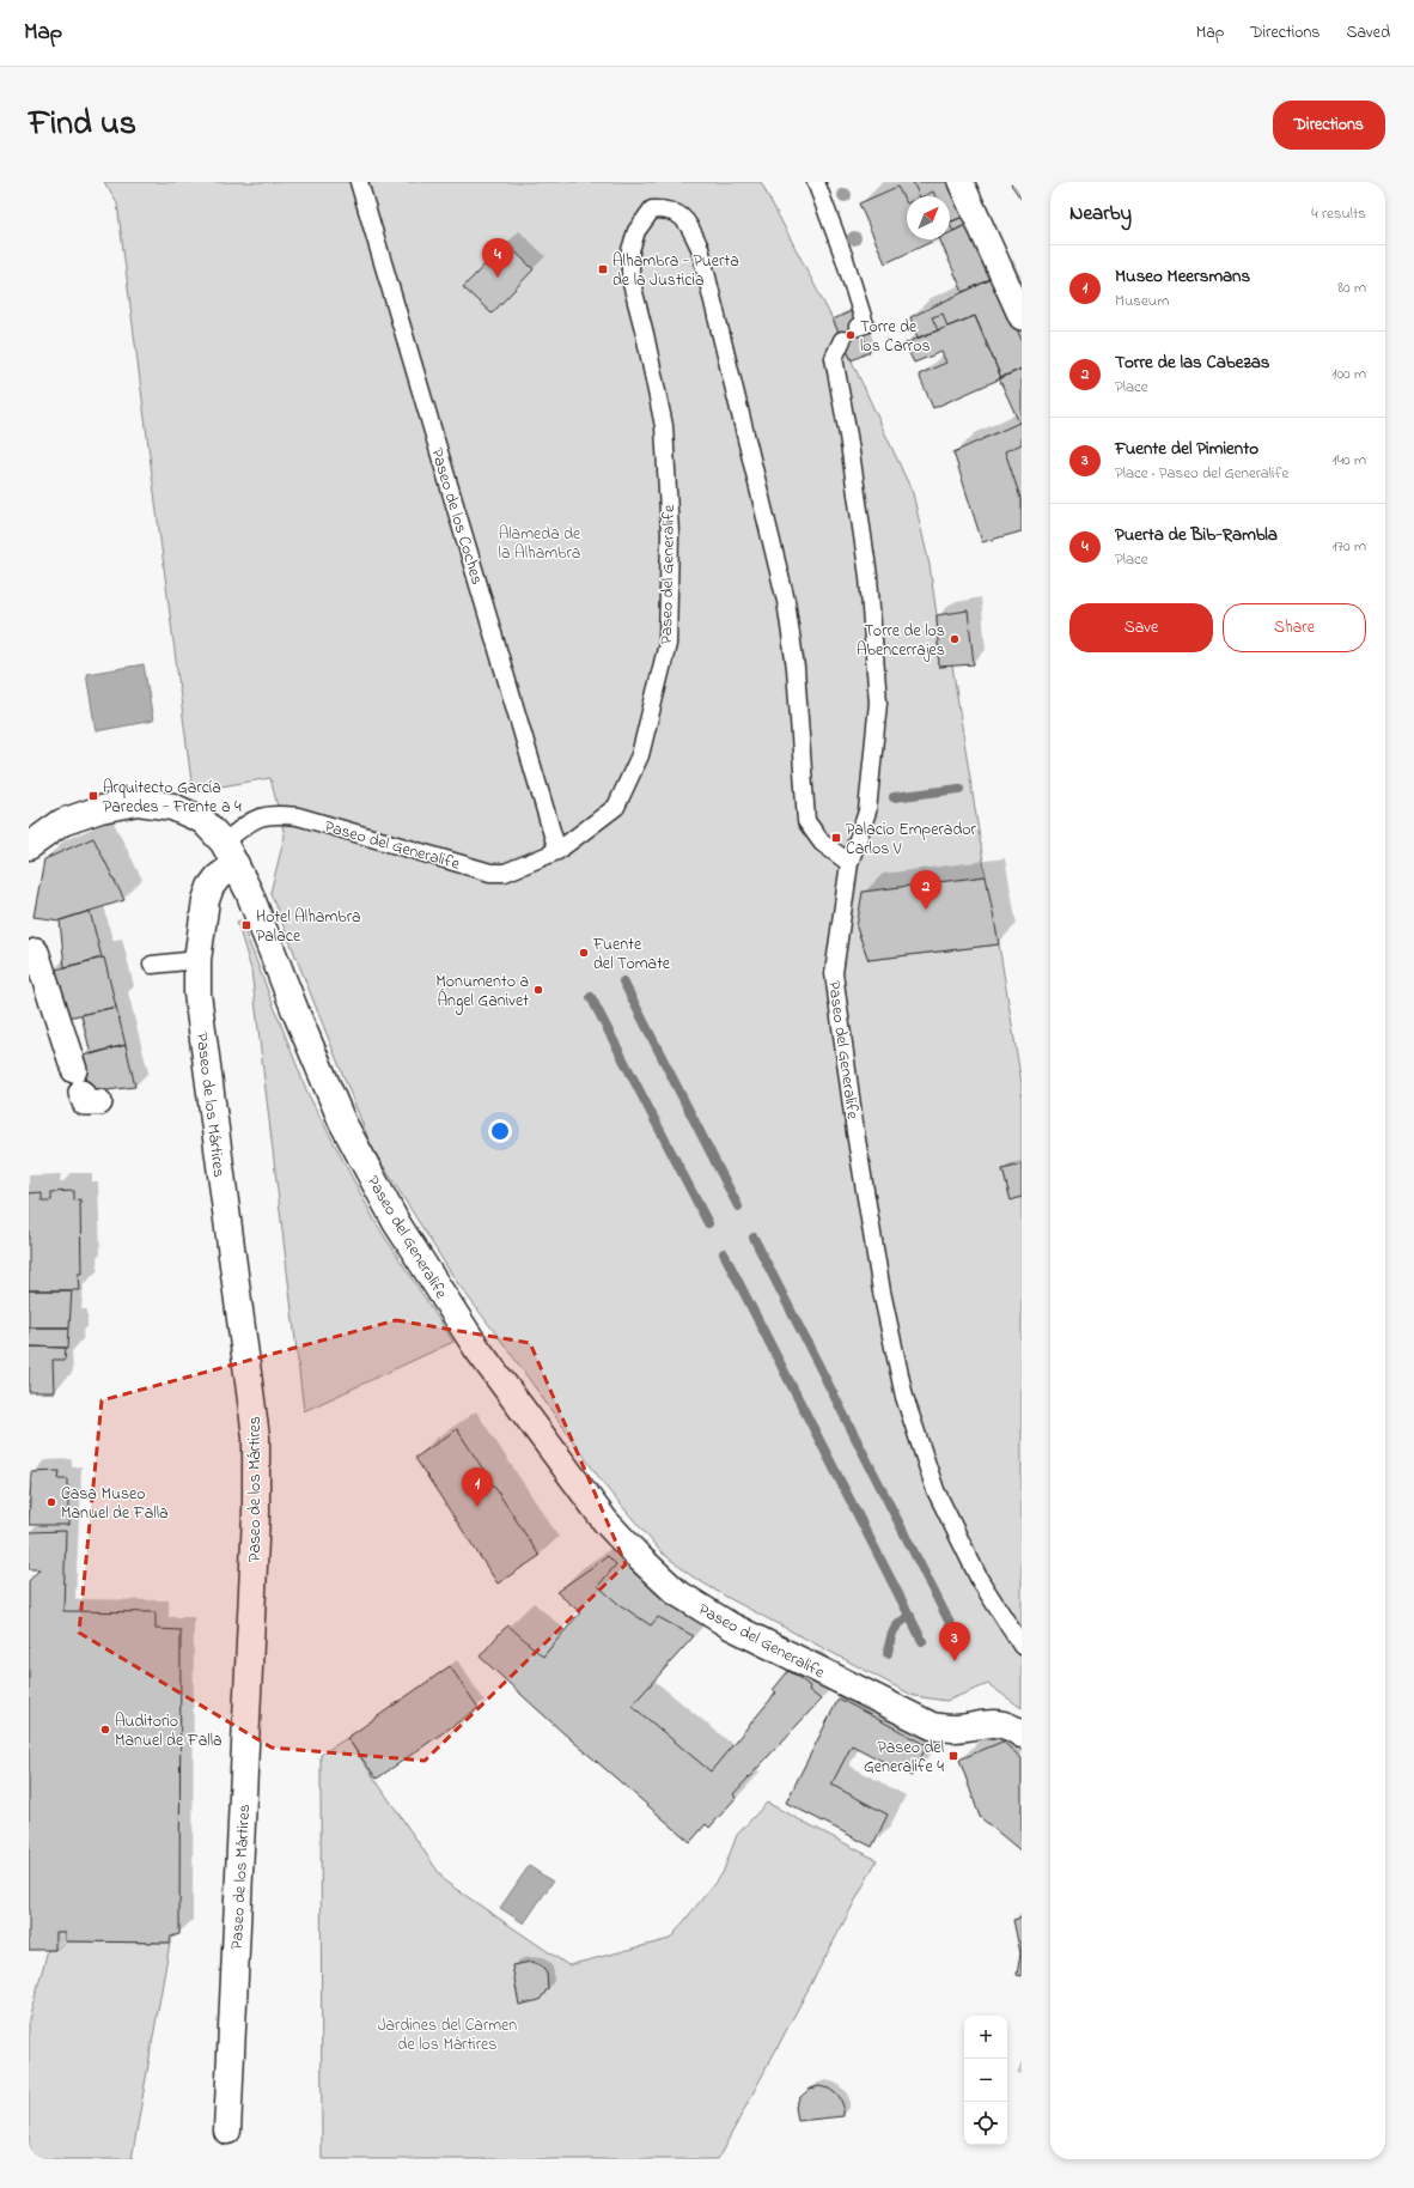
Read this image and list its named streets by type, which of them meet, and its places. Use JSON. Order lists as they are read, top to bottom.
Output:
{
  "streets": {
    "street": ["Paseo del Generalife", "Paseo de los Mártires"],
    "lane": ["Paseo de los Coches"]
  },
  "crossings": [
    ["Paseo de los Coches", "Paseo del Generalife"],
    ["Paseo del Generalife", "Paseo de los Mártires"]
  ],
  "parks": ["Alameda de la Alhambra", "Jardines del Carmen de los Mártires"],
  "places": {
    "transit": [
      "Alhambra - Puerta de la Justicia",
      "Arquitecto García Paredes - Frente a 4",
      "Palacio Emperador Carlos V",
      "Hotel Alhambra Palace",
      "Paseo del Generalife 4"
    ],
    "other": [
      "Torre de los Carros",
      "Torre de los Abencerrajes",
      "Fuente del Tomate",
      "Monumento a Ángel Ganivet",
      "Casa Museo Manuel de Falla",
      "Auditorio Manuel de Falla"
    ]
  },
  "north": "top right",
  "page": {
    "header": "Map",
    "nav": ["Map", "Directions", "Saved"],
    "title": "Find us",
    "buttons": [
      "Directions",
      ["Save", "Share"]
    ],
    "heading": ["Nearby", "4 results"],
    "pins": [
      "4",
      "2",
      "1",
      "3"
    ],
    "list": [
      {
        "mark": "1",
        "name": "Museo Meersmans",
        "note": "Museum",
        "value": "80 m"
      },
      {
        "mark": "2",
        "name": "Torre de las Cabezas",
        "note": "Place",
        "value": "100 m"
      },
      {
        "mark": "3",
        "name": "Fuente del Pimiento",
        "note": "Place · Paseo del Generalife",
        "value": "140 m"
      },
      {
        "mark": "4",
        "name": "Puerta de Bib-Rambla",
        "note": "Place",
        "value": "170 m"
      }
    ],
    "map_buttons": ["+", "−"]
  }
}
